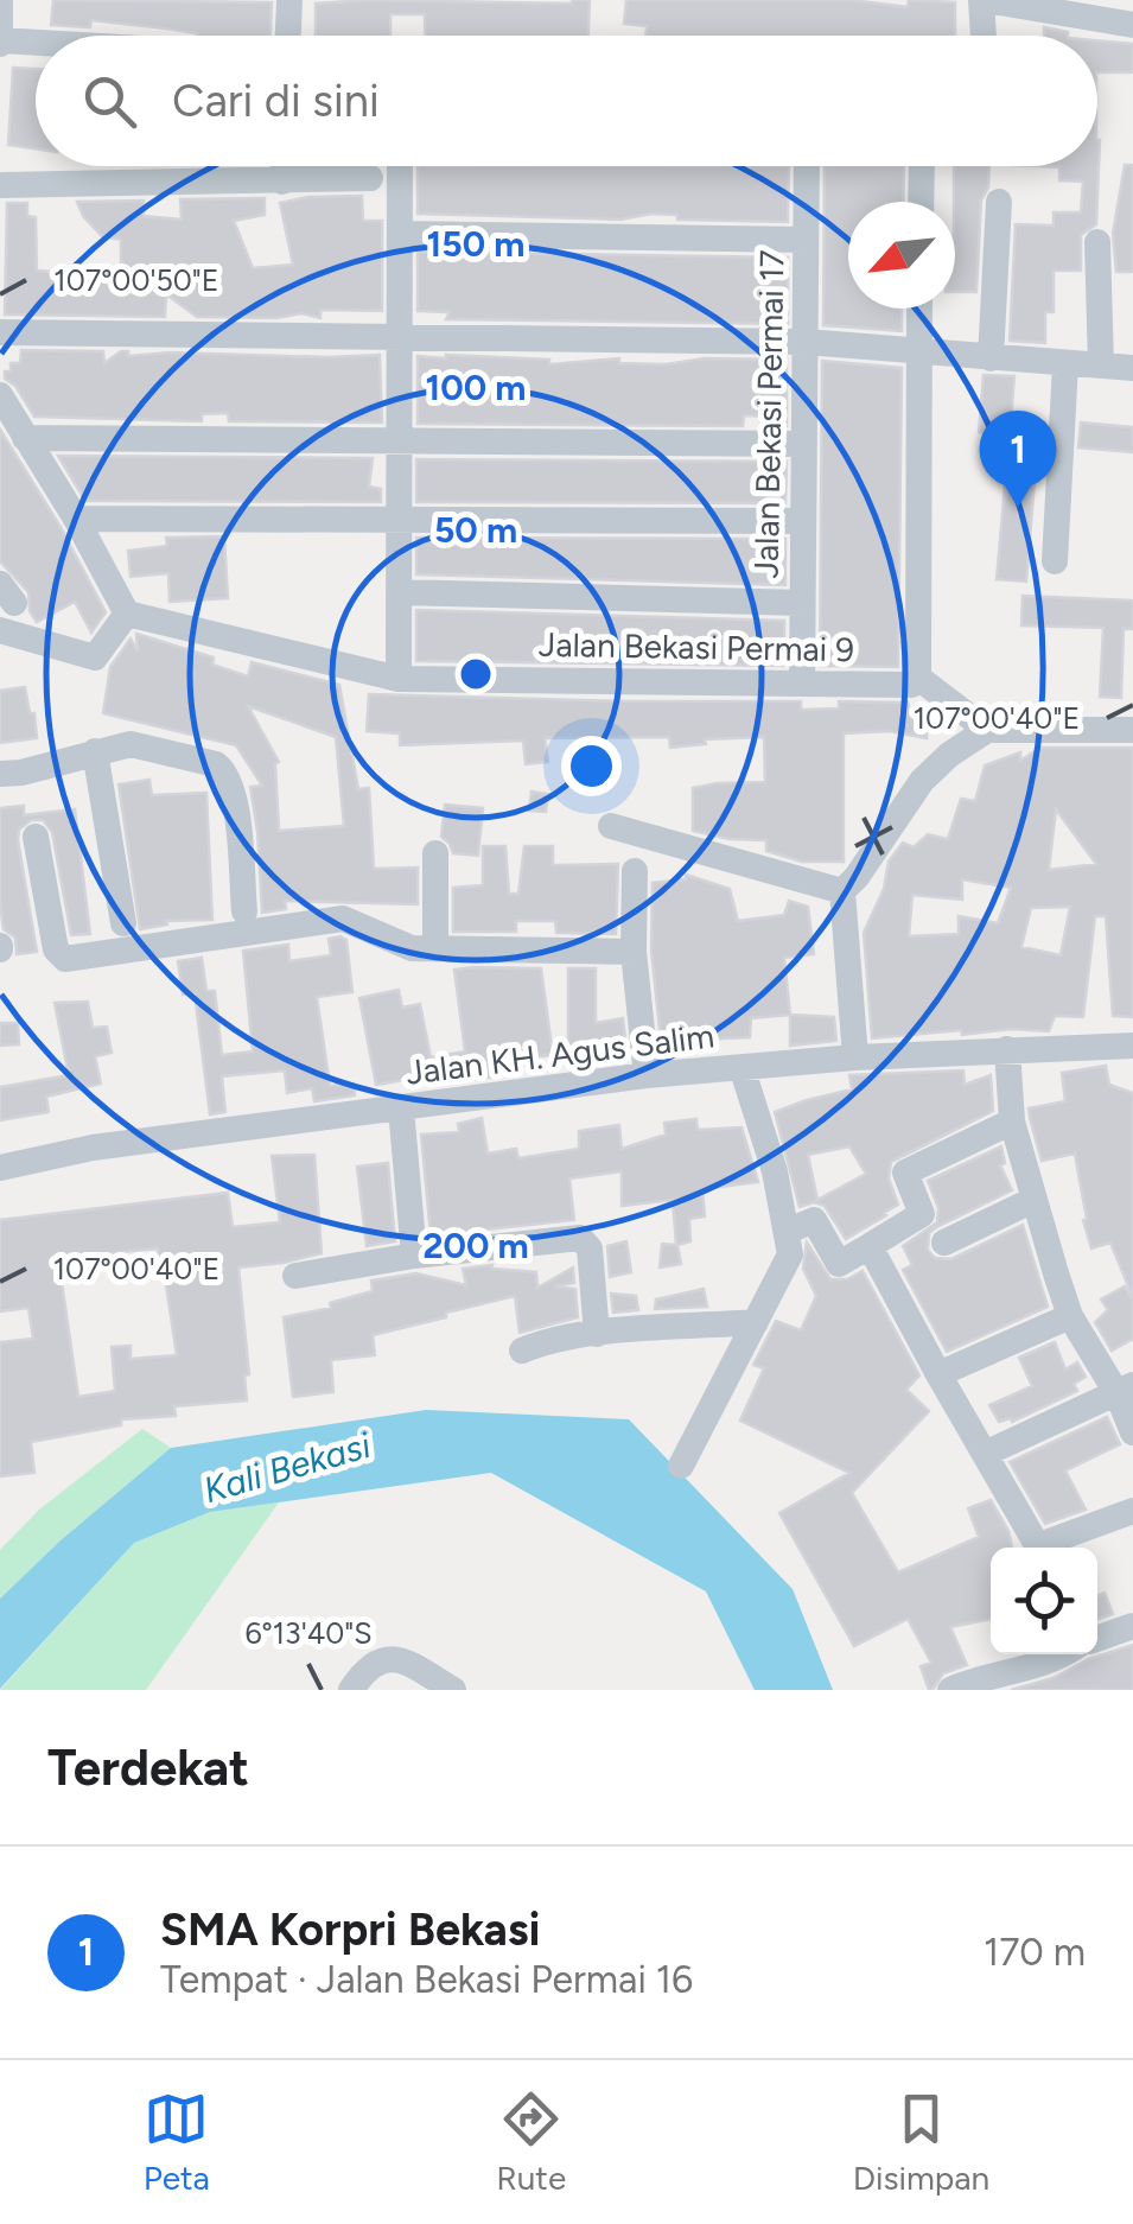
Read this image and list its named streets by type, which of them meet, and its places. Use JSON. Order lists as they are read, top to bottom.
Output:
{
  "streets": {
    "street": ["Jalan Bekasi Permai 17", "Jalan Bekasi Permai 9", "Jalan KH. Agus Salim"]
  },
  "crossings": [
    ["Jalan Bekasi Permai 17", "Jalan Bekasi Permai 9"]
  ],
  "water": ["Kali Bekasi"],
  "north": "bottom left",
  "page": {
    "search": "Cari di sini",
    "pins": "1",
    "heading": "Terdekat",
    "list": [
      {
        "mark": "1",
        "name": "SMA Korpri Bekasi",
        "note": "Tempat · Jalan Bekasi Permai 16",
        "value": "170 m"
      }
    ],
    "nav": ["Peta", "Rute", "Disimpan"]
  },
  "coordinates": ["107°00'50\"E", "107°00'40\"E", "6°13'40\"S"],
  "rings": [
    "150 m",
    "100 m",
    "50 m",
    "200 m"
  ]
}
